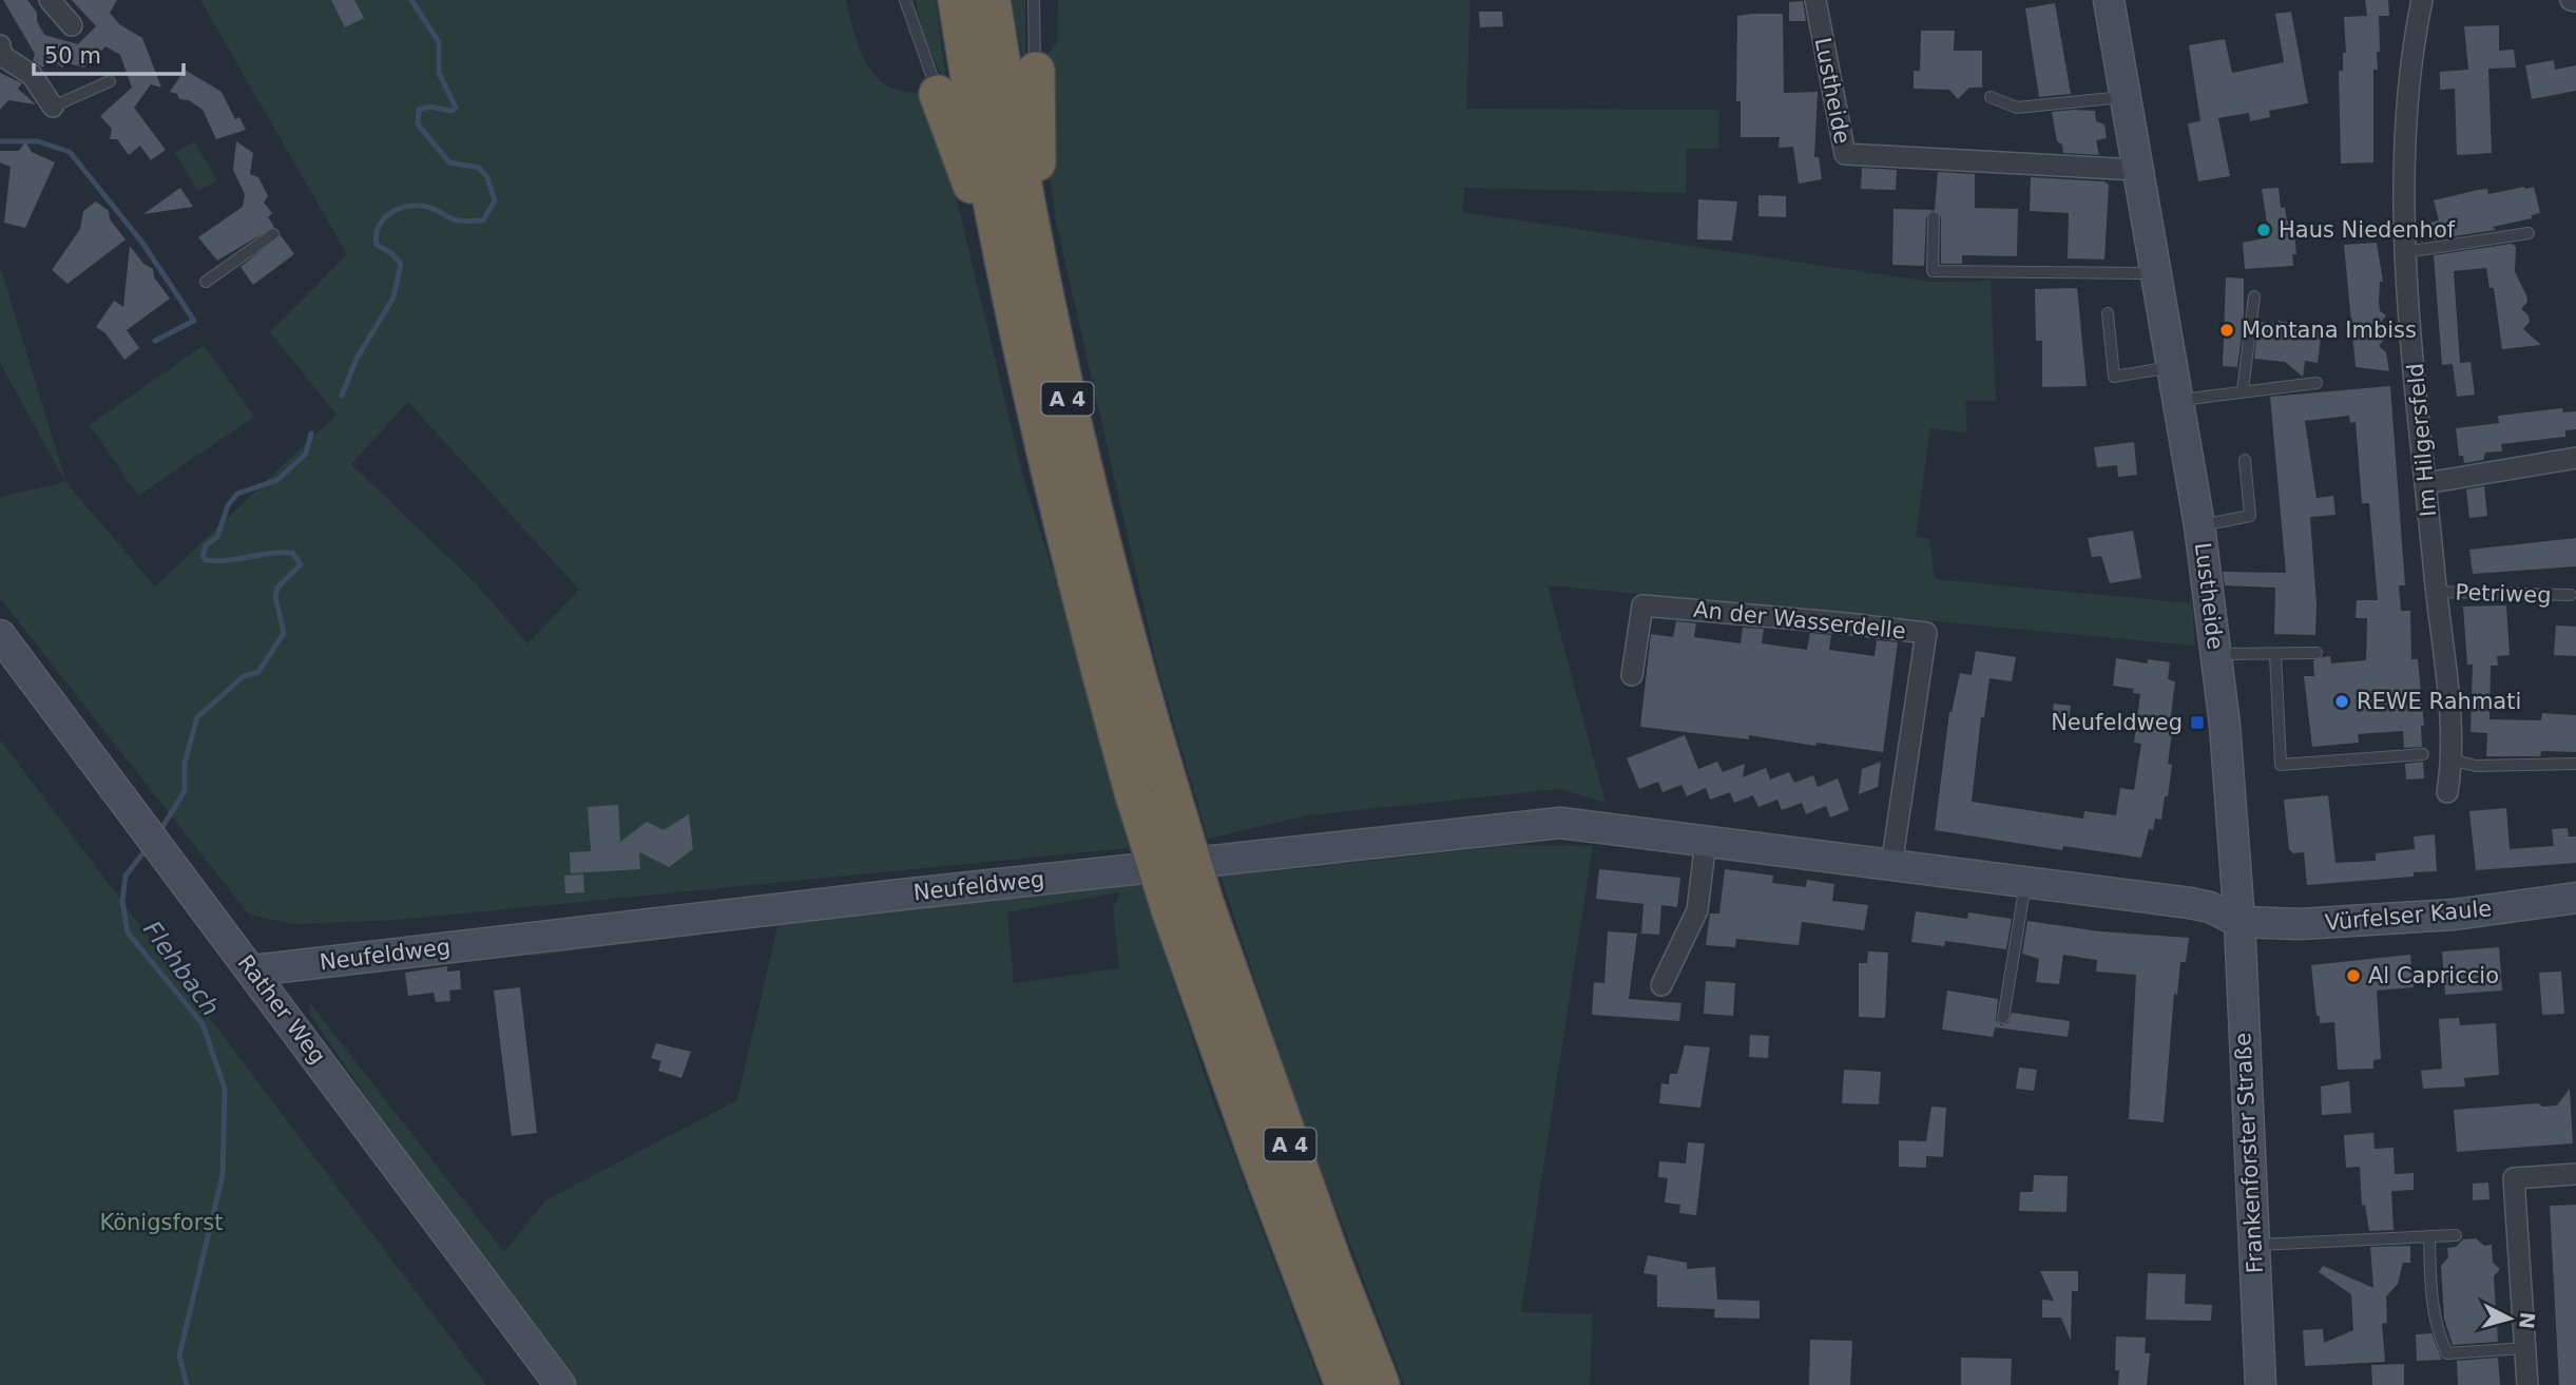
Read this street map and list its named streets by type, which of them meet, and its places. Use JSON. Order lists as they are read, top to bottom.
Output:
{
  "streets": {
    "highway": ["A 4"],
    "main road": [
      "Lustheide",
      "Neufeldweg",
      "Vürfelser Kaule",
      "Rather Weg",
      "Frankenforster Straße"
    ],
    "street": ["Im Hilgersfeld", "An der Wasserdelle"],
    "lane": ["Petriweg"]
  },
  "crossings": [
    ["Lustheide", "Neufeldweg"],
    ["Lustheide", "Vürfelser Kaule"],
    ["Lustheide", "Frankenforster Straße"],
    ["Im Hilgersfeld", "Petriweg"],
    ["An der Wasserdelle", "Neufeldweg"],
    ["Neufeldweg", "Vürfelser Kaule"],
    ["Neufeldweg", "Rather Weg"],
    ["Neufeldweg", "Frankenforster Straße"],
    ["Vürfelser Kaule", "Frankenforster Straße"]
  ],
  "water": ["Flehbach"],
  "parks": ["Königsforst"],
  "places": {
    "other": [
      "Haus Niedenhof",
      "Montana Imbiss",
      "REWE Rahmati",
      "Al Capriccio"
    ],
    "transit": ["Neufeldweg"]
  },
  "scale_bar": "50 m",
  "north": "right"
}
